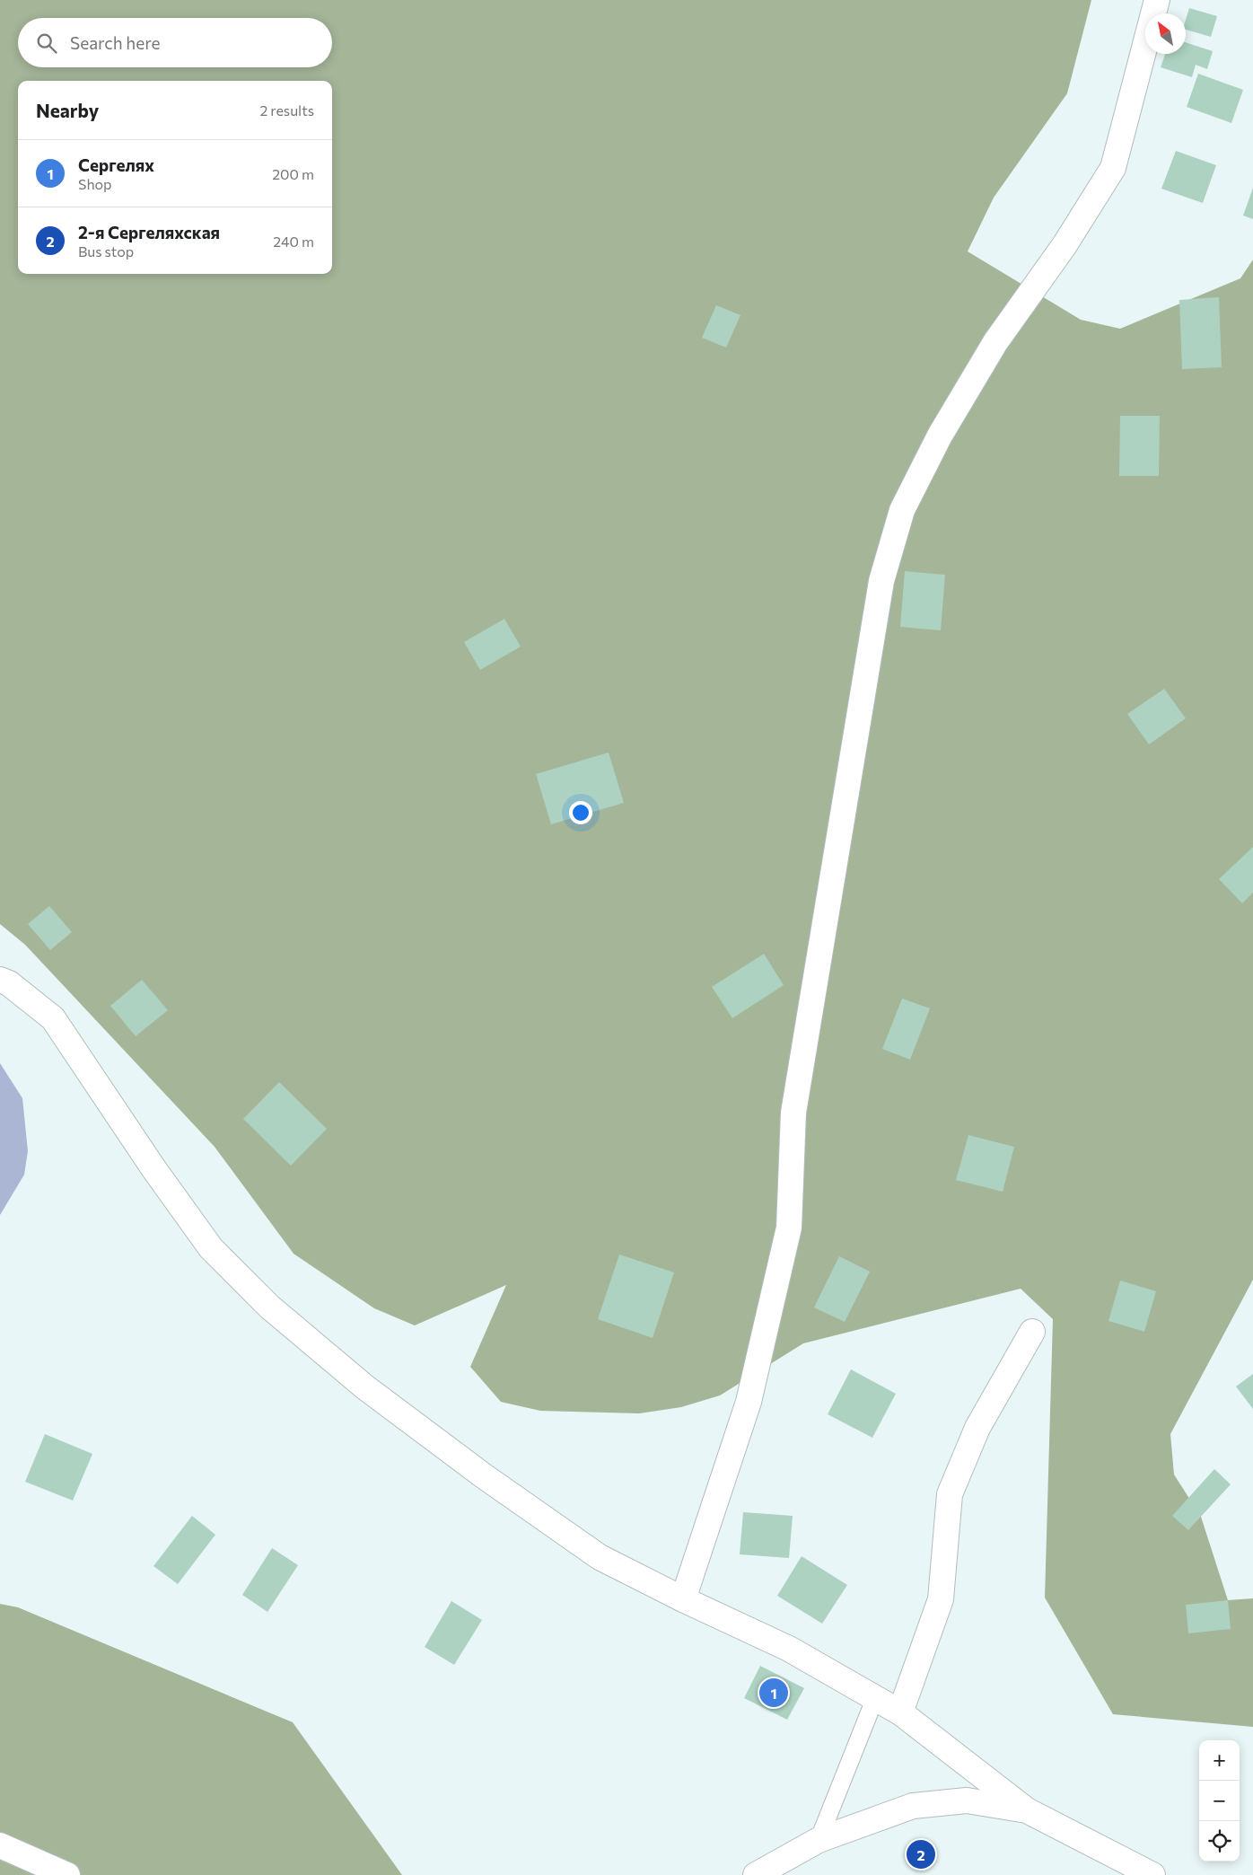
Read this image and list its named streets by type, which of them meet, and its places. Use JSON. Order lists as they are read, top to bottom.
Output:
{
  "north": "top left",
  "page": {
    "search": "Search here",
    "heading": ["Nearby", "2 results"],
    "list": [
      {
        "mark": "1",
        "name": "Сергелях",
        "note": "Shop",
        "value": "200 m"
      },
      {
        "mark": "2",
        "name": "2-я Сергеляхская",
        "note": "Bus stop",
        "value": "240 m"
      }
    ],
    "pins": ["1", "2"],
    "map_buttons": ["+", "−"]
  }
}
